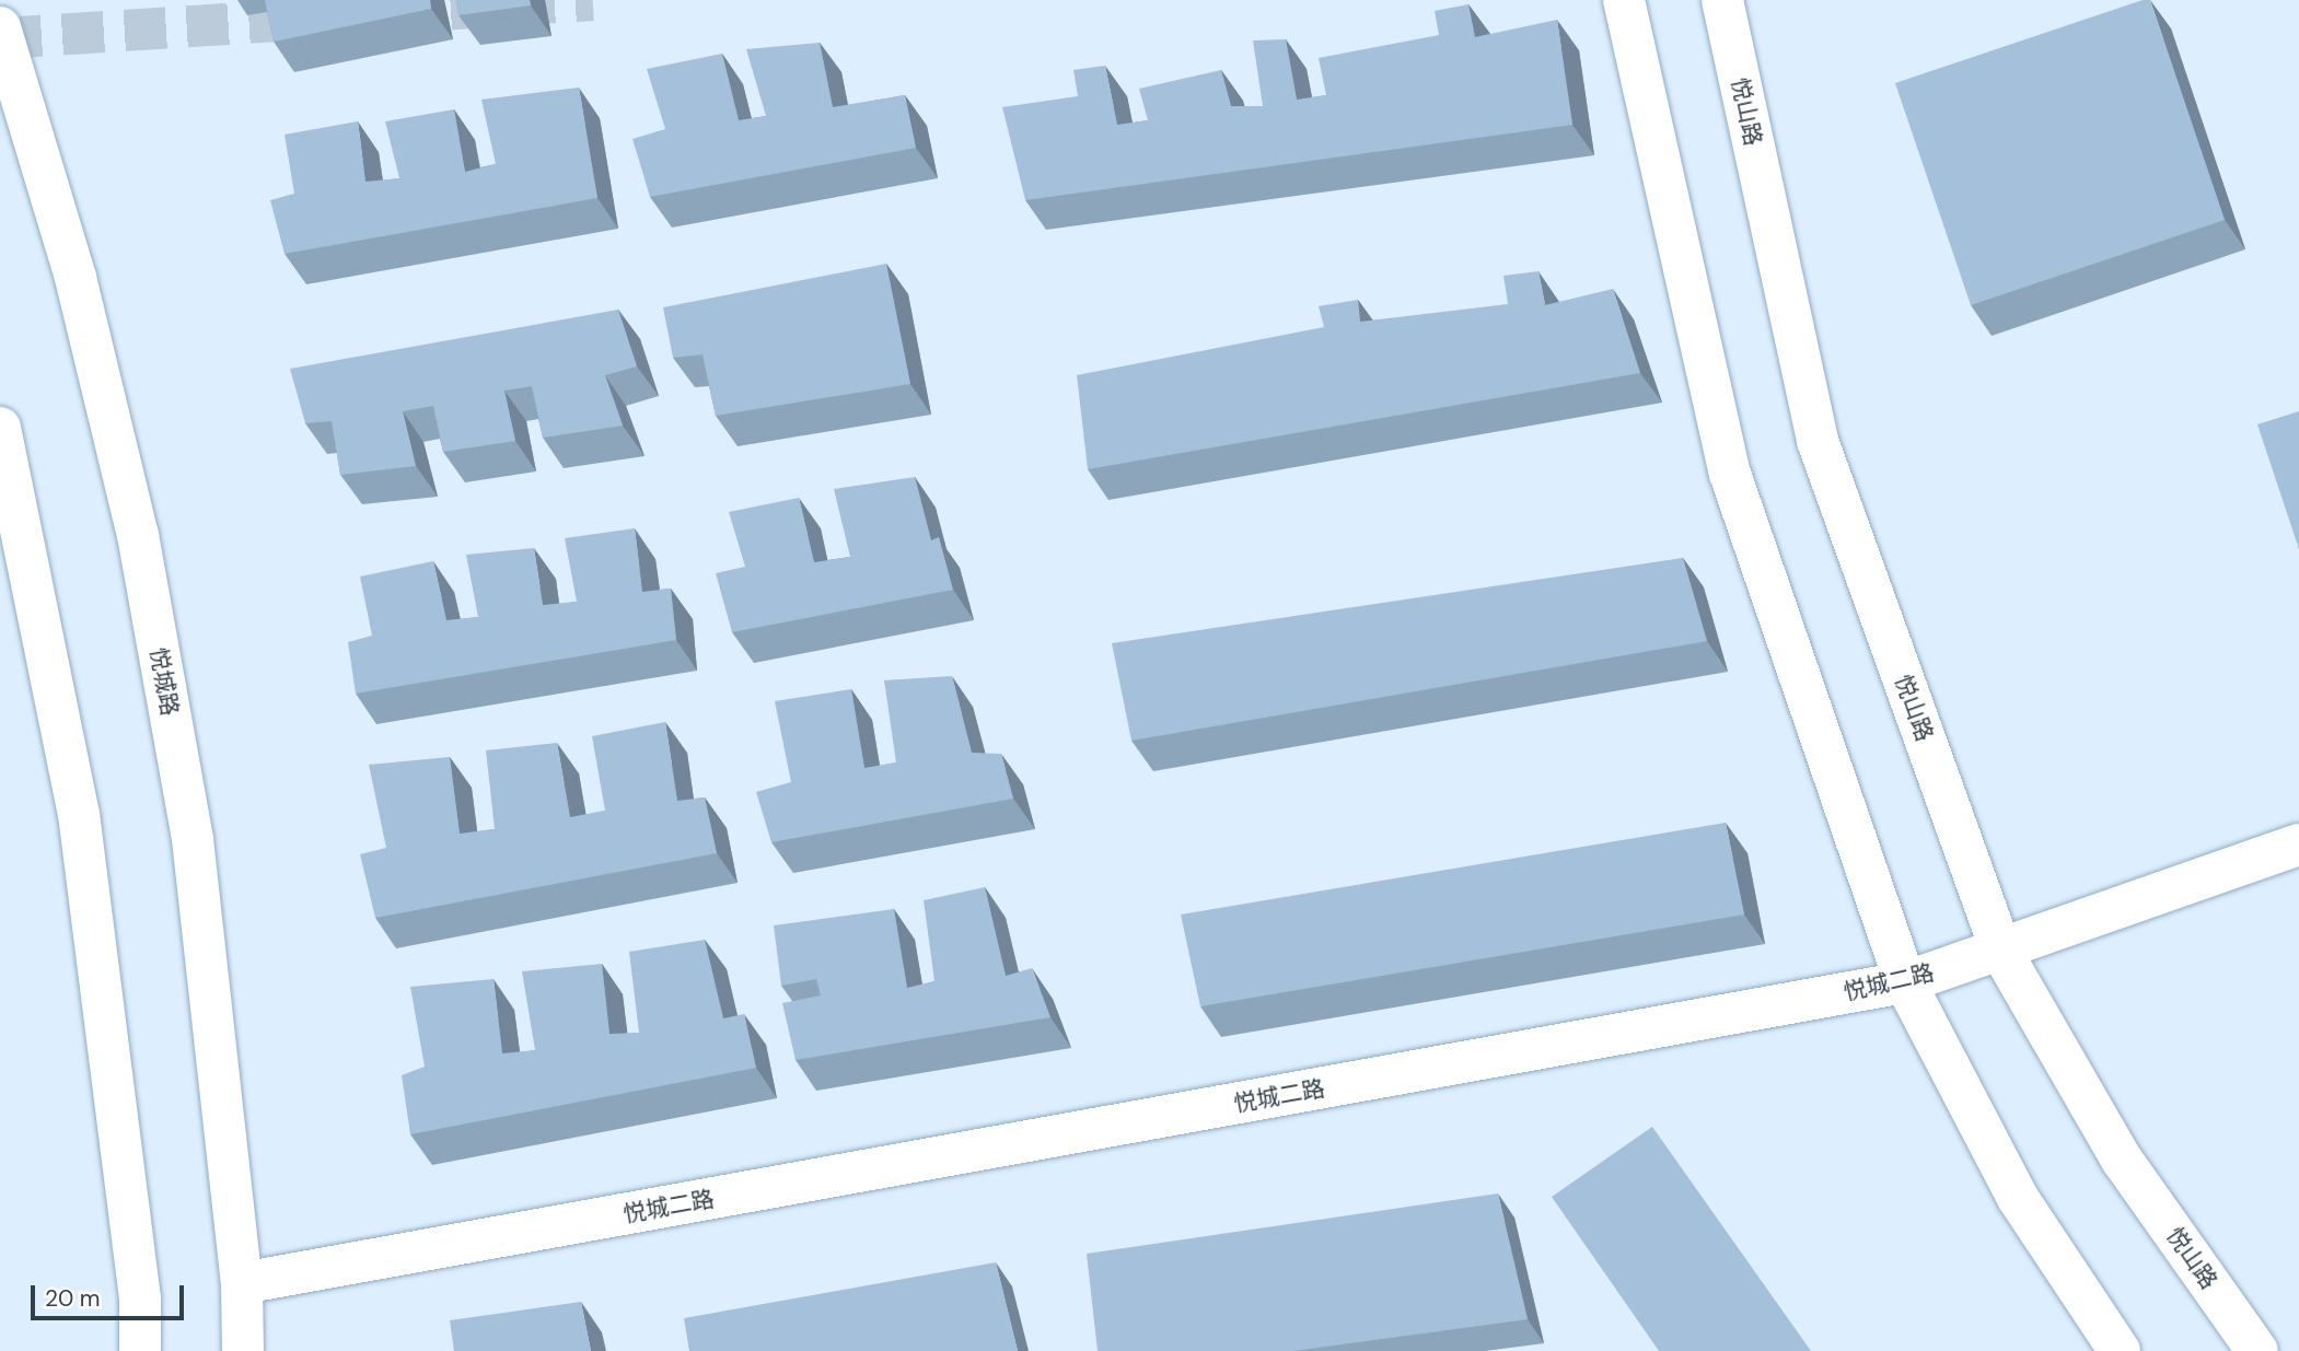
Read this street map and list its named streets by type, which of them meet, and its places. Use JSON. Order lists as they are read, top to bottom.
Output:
{
  "streets": {
    "main road": ["悦山路", "悦城路", "悦城二路"]
  },
  "crossings": [
    ["悦山路", "悦城二路"],
    ["悦城路", "悦城二路"]
  ],
  "scale_bar": "20 m"
}
